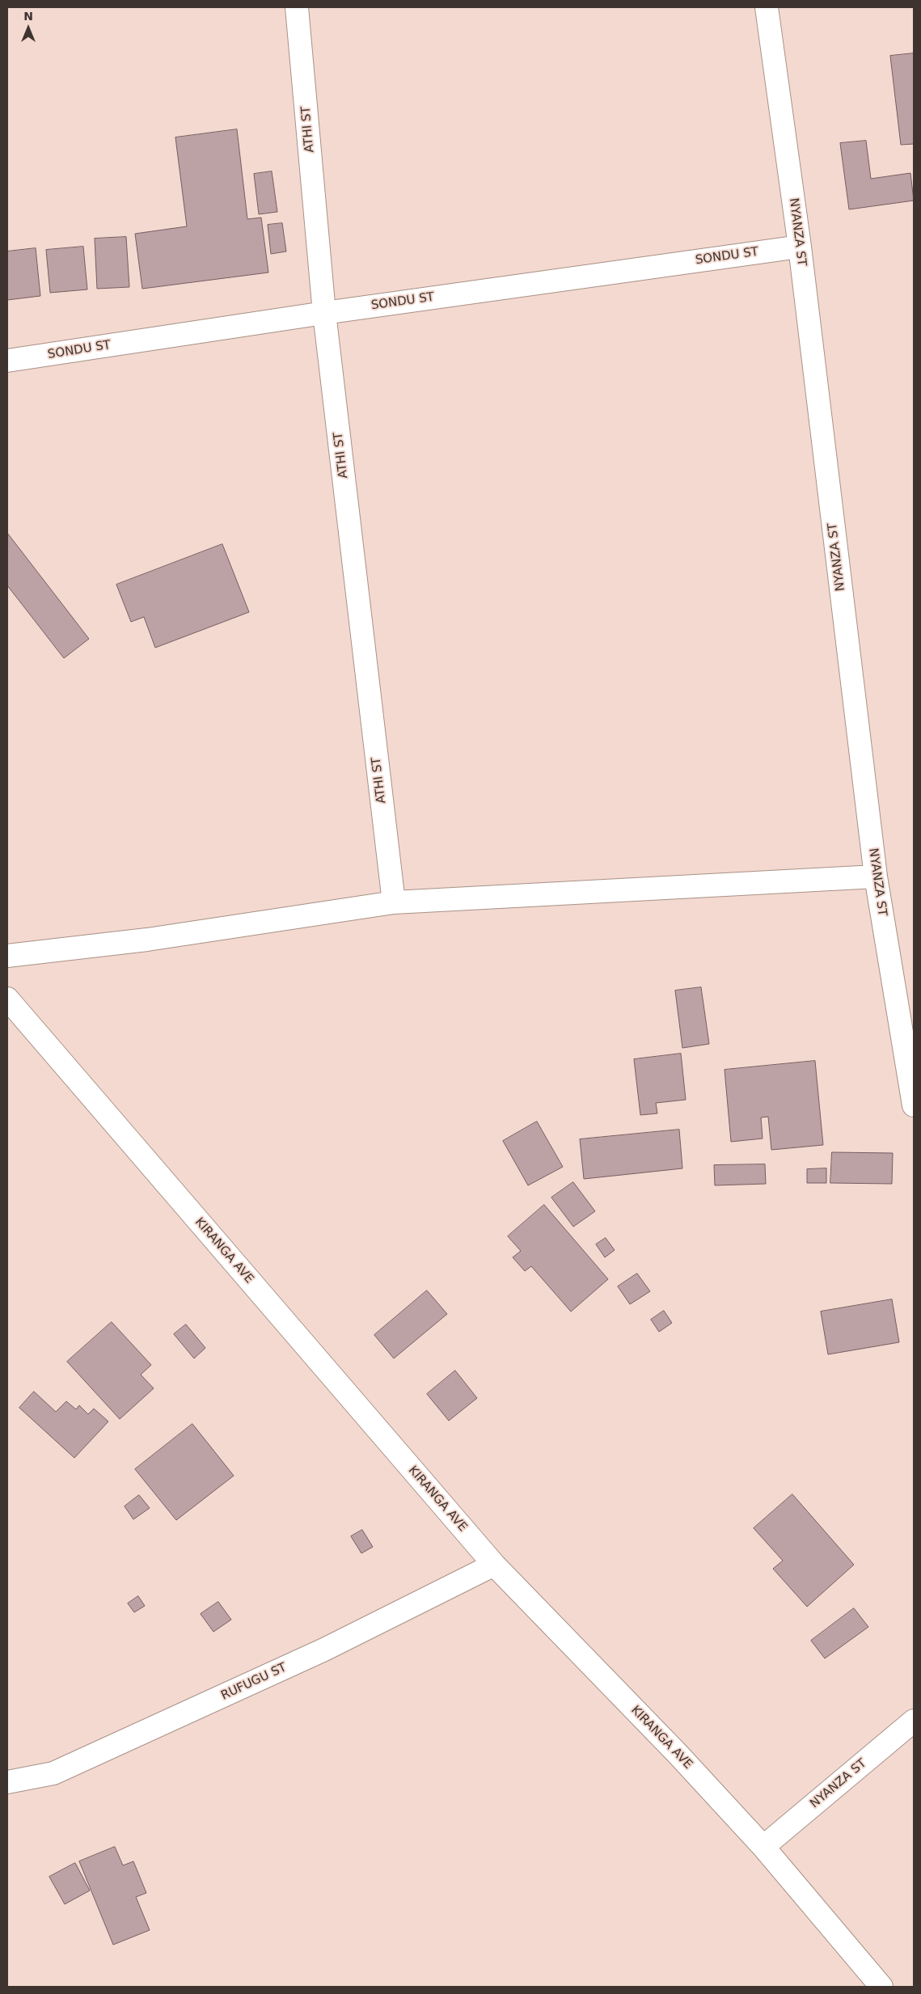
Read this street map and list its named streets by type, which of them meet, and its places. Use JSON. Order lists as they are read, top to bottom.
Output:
{
  "streets": {
    "street": [
      "ATHI ST",
      "NYANZA ST",
      "SONDU ST",
      "KIRANGA AVE",
      "RUFUGU ST"
    ]
  },
  "crossings": [
    ["ATHI ST", "SONDU ST"],
    ["NYANZA ST", "SONDU ST"],
    ["NYANZA ST", "KIRANGA AVE"],
    ["KIRANGA AVE", "RUFUGU ST"]
  ],
  "north": "top"
}
